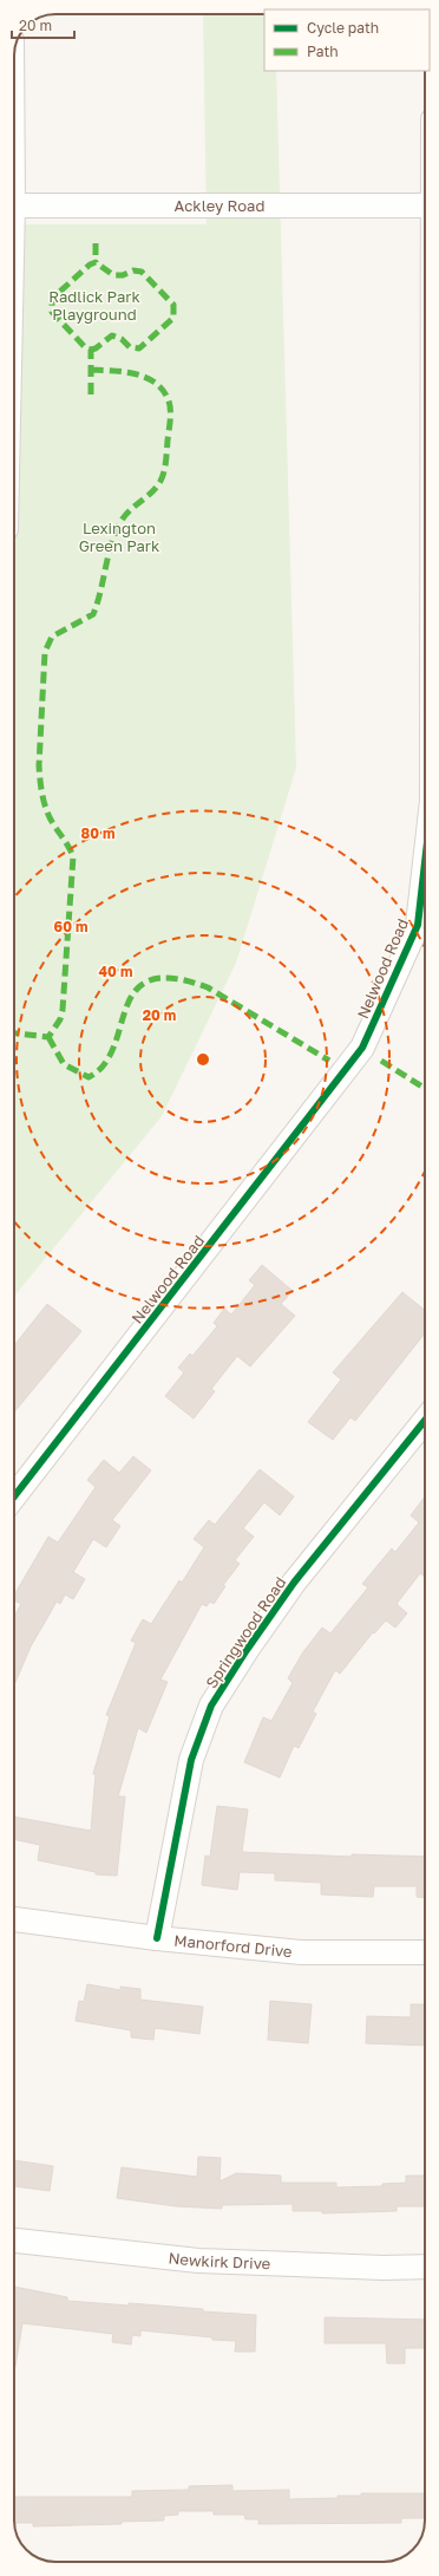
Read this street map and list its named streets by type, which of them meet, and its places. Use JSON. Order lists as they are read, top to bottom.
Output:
{
  "streets": {
    "street": [
      "Ackley Road",
      "Nelwood Road",
      "Springwood Road",
      "Manorford Drive",
      "Newkirk Drive"
    ]
  },
  "crossings": [
    ["Springwood Road", "Manorford Drive"]
  ],
  "parks": ["Radlick Park Playground", "Lexington Green Park"],
  "legend": ["Cycle path", "Path"],
  "scale_bar": "20 m",
  "rings": [
    "80 m",
    "60 m",
    "40 m",
    "20 m"
  ]
}
